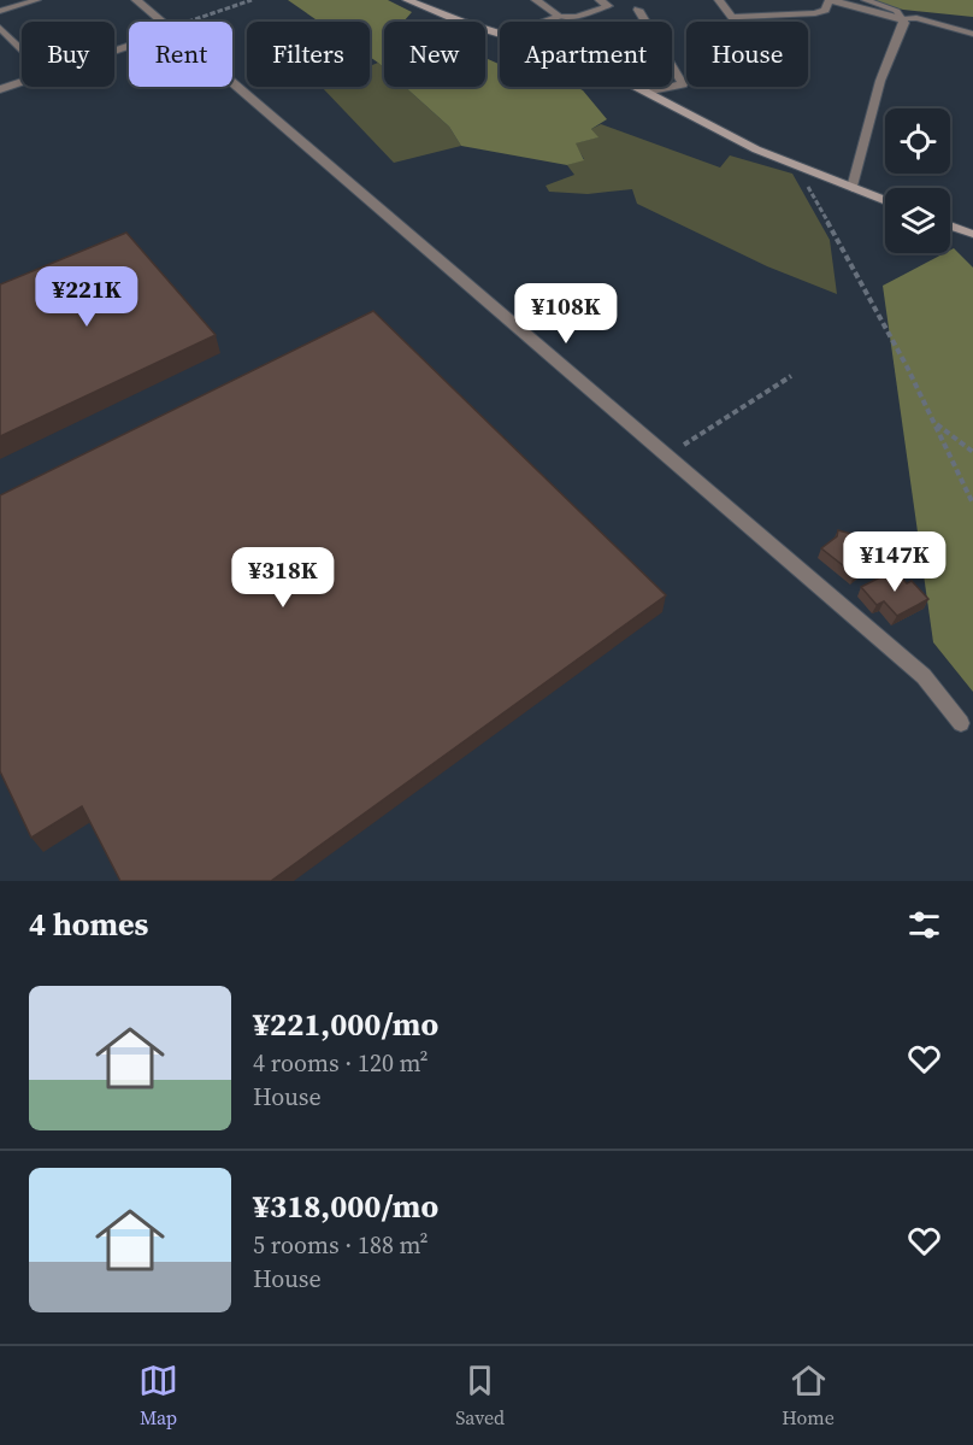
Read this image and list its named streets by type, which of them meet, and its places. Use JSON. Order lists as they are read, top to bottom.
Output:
{
  "page": {
    "chip": [
      "Buy",
      "Rent",
      "Filters",
      "New",
      "Apartment",
      "House"
    ],
    "price": [
      "¥221K",
      "¥108K",
      "¥147K",
      "¥318K"
    ],
    "heading": "4 homes",
    "list": [
      {
        "name": "¥221,000/mo",
        "note": "4 rooms · 120 m² · House"
      },
      {
        "name": "¥318,000/mo",
        "note": "5 rooms · 188 m² · House"
      }
    ],
    "tabs": ["Map", "Saved", "Home"]
  }
}
